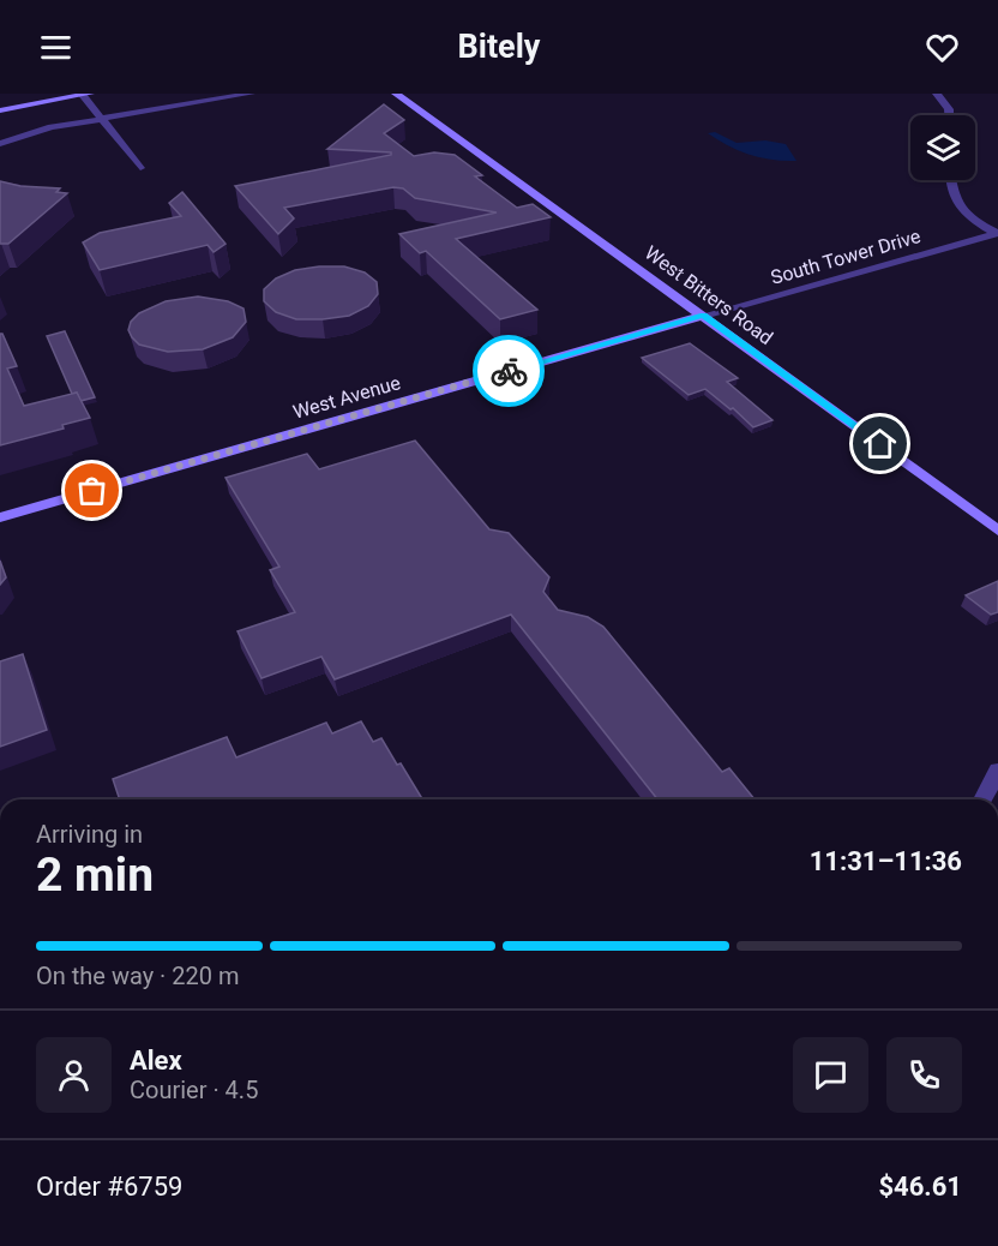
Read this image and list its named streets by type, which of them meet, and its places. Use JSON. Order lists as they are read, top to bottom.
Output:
{
  "streets": {
    "main road": ["West Bitters Road", "West Avenue"],
    "street": ["South Tower Drive"]
  },
  "crossings": [
    ["South Tower Drive", "West Bitters Road"],
    ["South Tower Drive", "West Avenue"],
    ["West Bitters Road", "West Avenue"]
  ],
  "page": {
    "header": "Bitely",
    "heading": ["2 min", "Arriving in", "11:31–11:36"],
    "panel": [
      "Alex",
      "Courier · 4.5",
      "Order #6759",
      "$46.61"
    ],
    "bar": "On the way · 220 m"
  }
}
